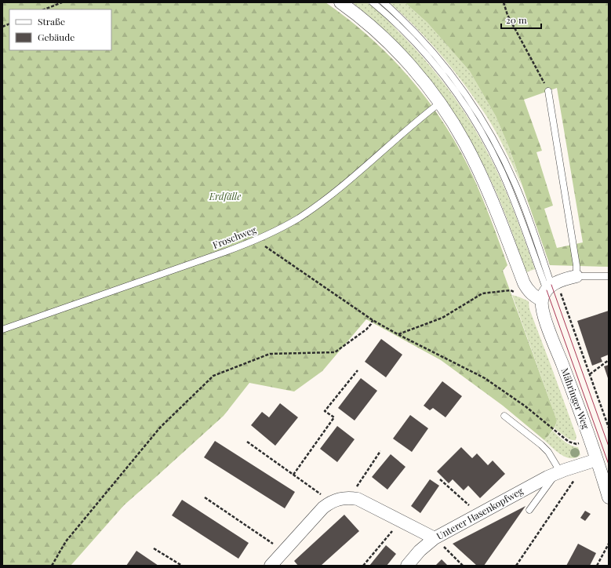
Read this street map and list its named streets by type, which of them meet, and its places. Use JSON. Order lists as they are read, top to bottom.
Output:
{
  "streets": {
    "street": ["Mähringer Weg", "Unterer Hasenkopfweg"],
    "lane": ["Froschweg"]
  },
  "crossings": [
    ["Mähringer Weg", "Unterer Hasenkopfweg"]
  ],
  "parks": ["Erdfälle"],
  "legend": ["Straße", "Gebäude"],
  "scale_bar": "20 m"
}
